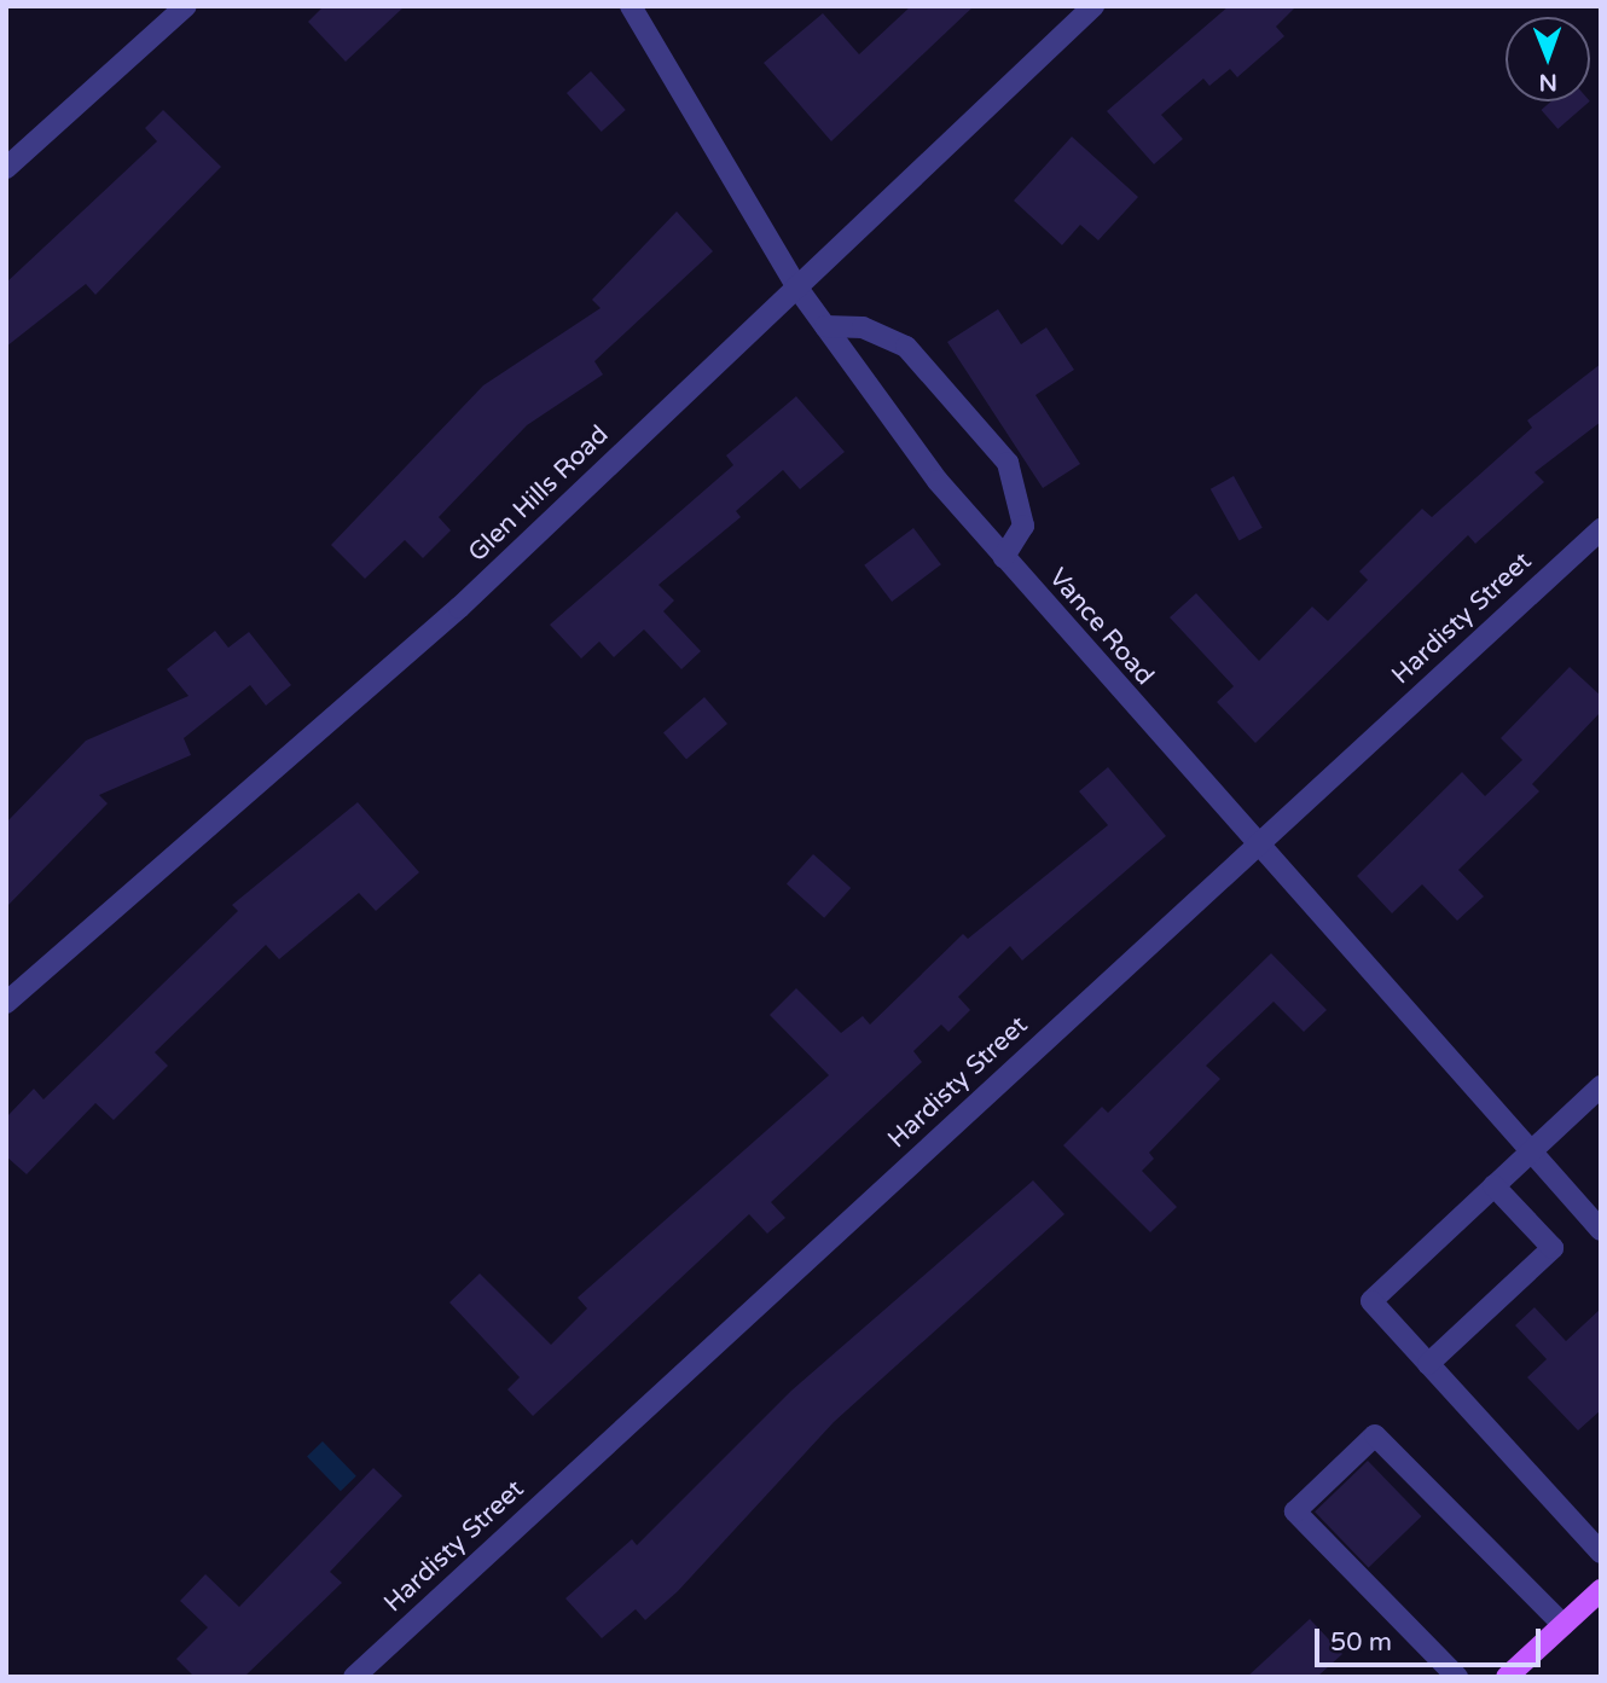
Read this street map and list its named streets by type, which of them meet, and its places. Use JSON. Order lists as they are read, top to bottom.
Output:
{
  "streets": {
    "street": ["Glen Hills Road", "Hardisty Street", "Vance Road"]
  },
  "crossings": [
    ["Glen Hills Road", "Vance Road"],
    ["Hardisty Street", "Vance Road"]
  ],
  "scale_bar": "50 m",
  "north": "bottom"
}
